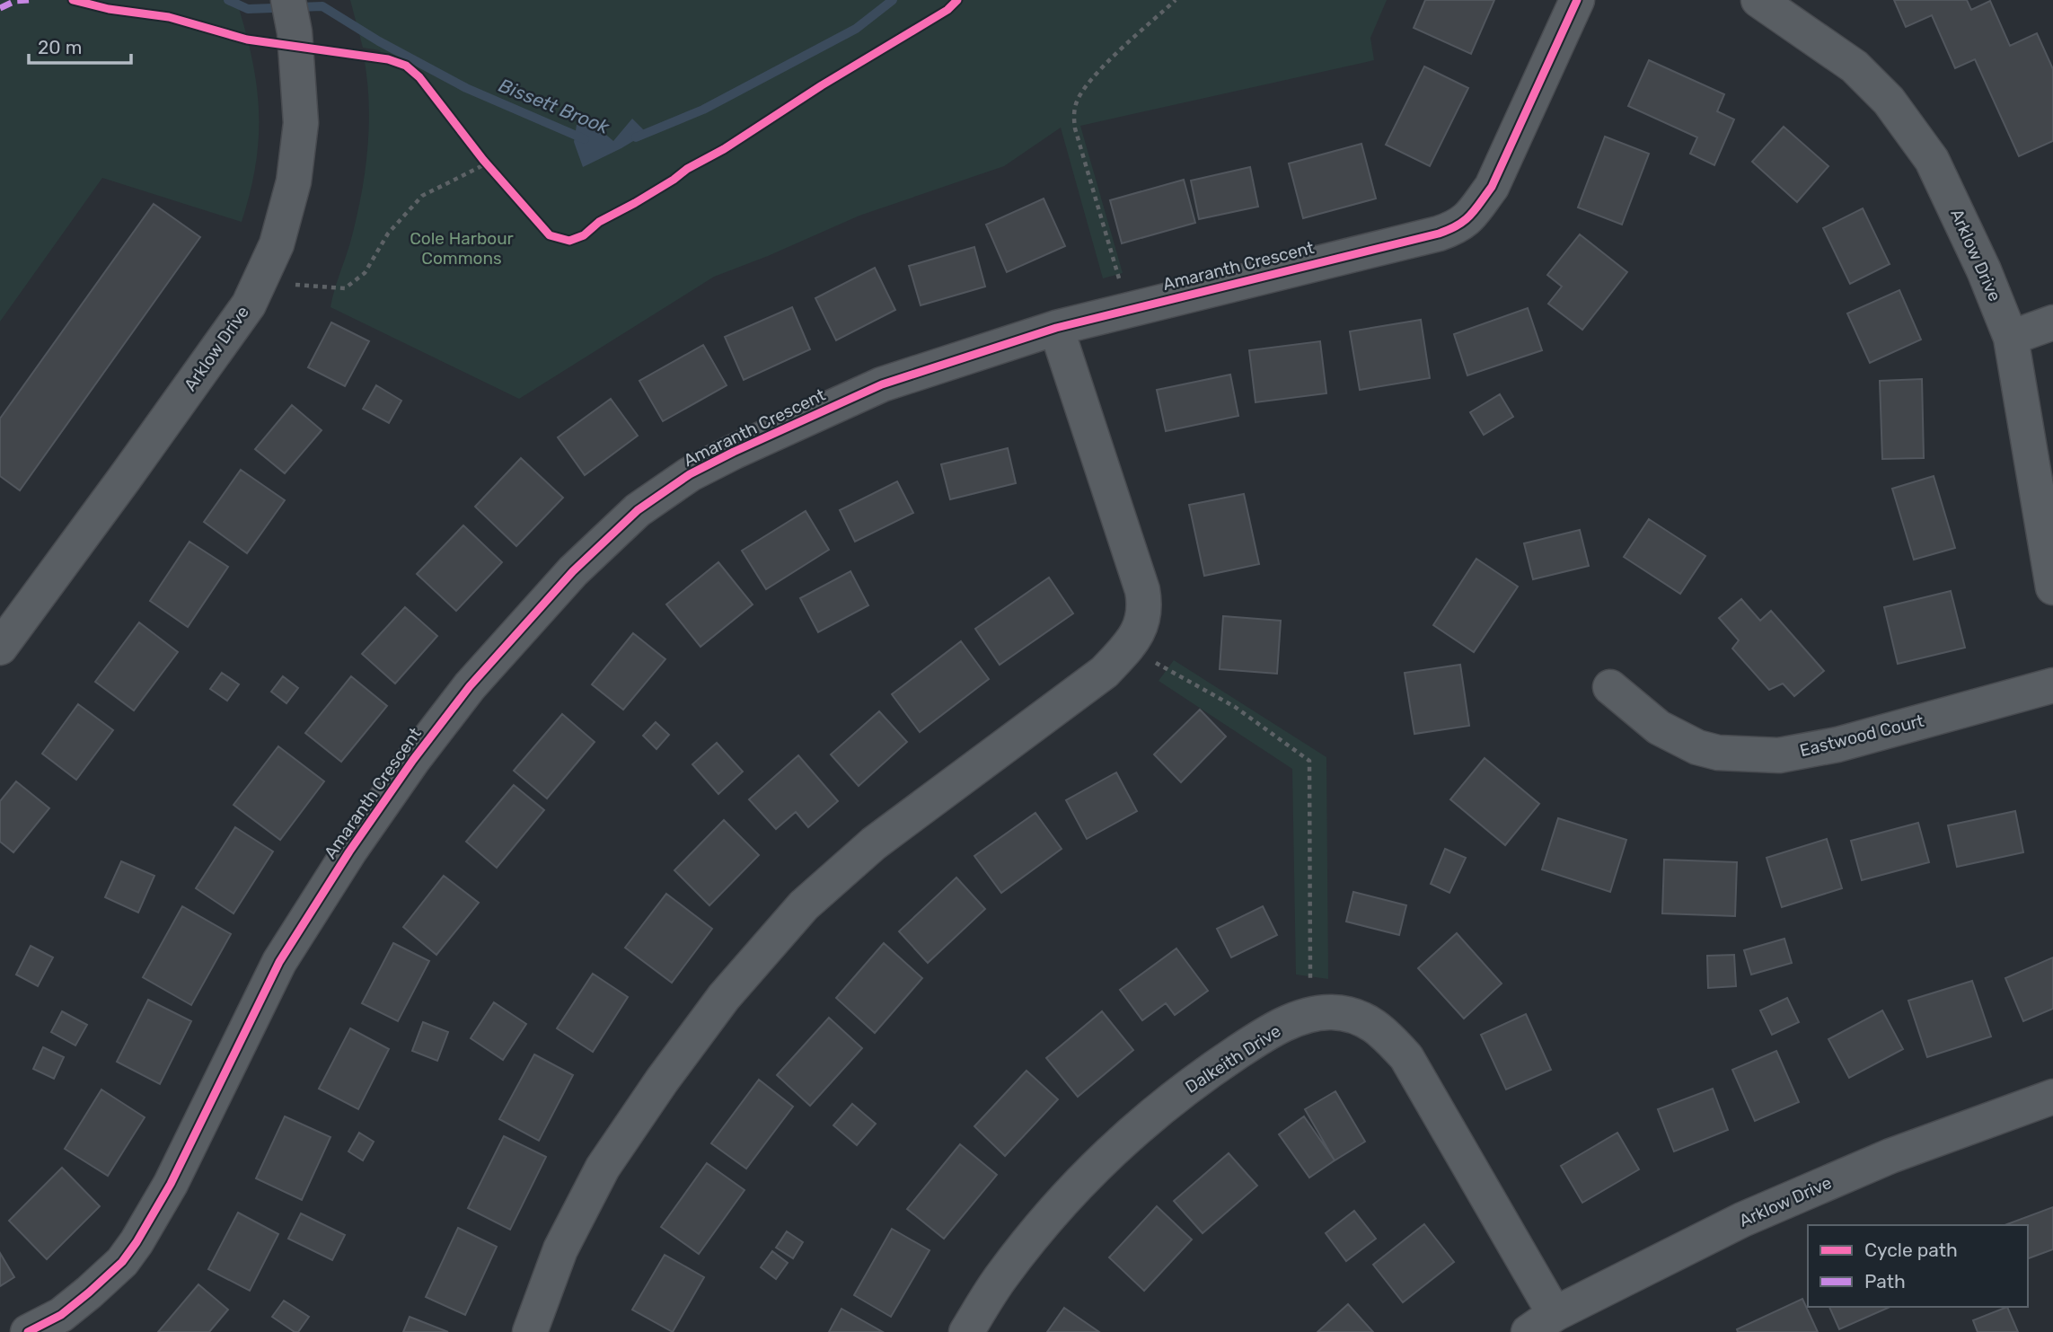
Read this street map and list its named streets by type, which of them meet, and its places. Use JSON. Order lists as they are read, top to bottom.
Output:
{
  "streets": {
    "street": [
      "Arklow Drive",
      "Amaranth Crescent",
      "Eastwood Court",
      "Dalkeith Drive"
    ]
  },
  "crossings": [
    ["Arklow Drive", "Dalkeith Drive"]
  ],
  "water": ["Bissett Brook"],
  "parks": ["Cole Harbour Commons"],
  "legend": ["Cycle path", "Path"],
  "scale_bar": "20 m"
}
